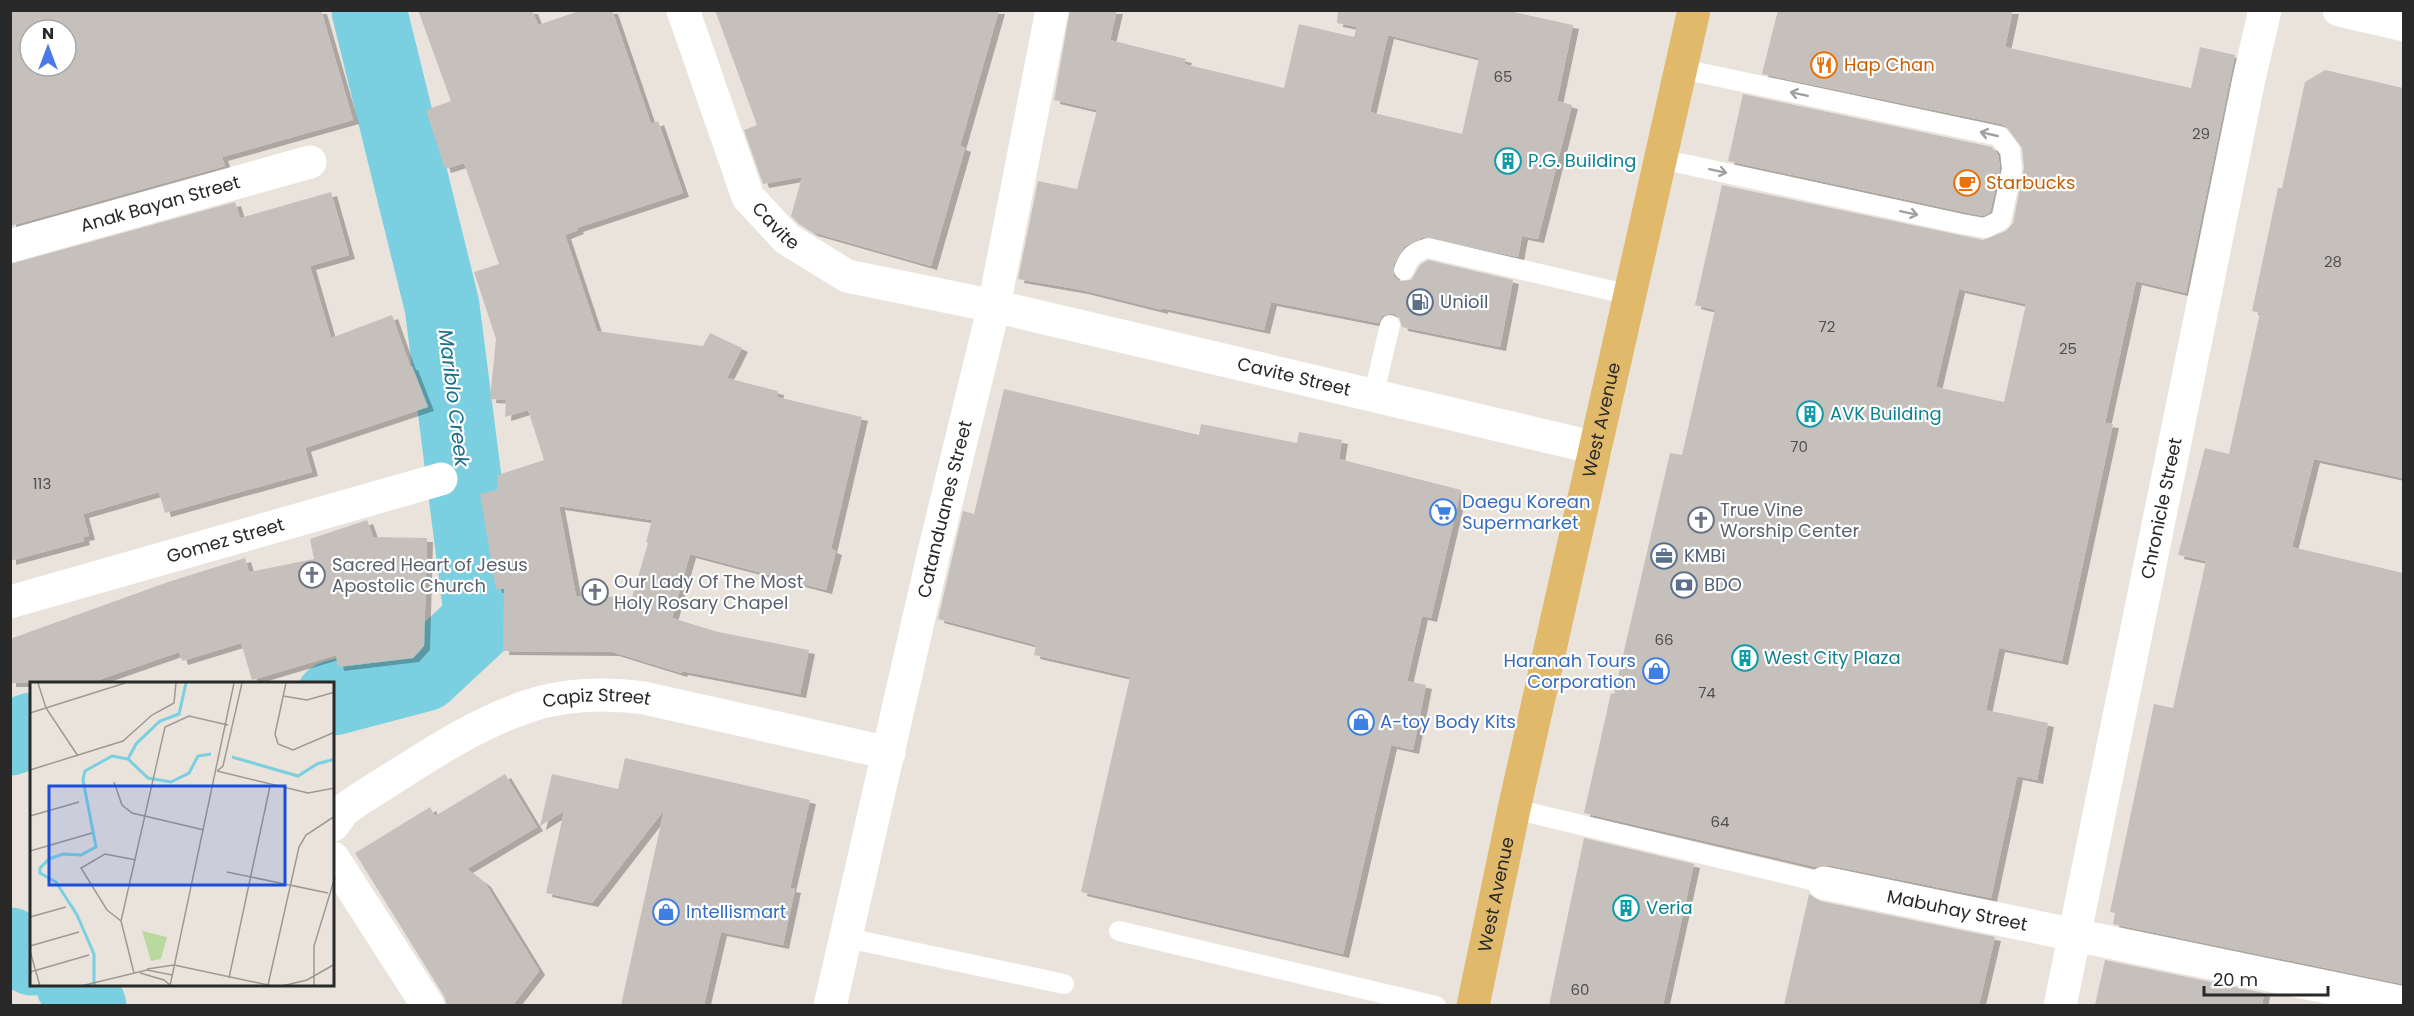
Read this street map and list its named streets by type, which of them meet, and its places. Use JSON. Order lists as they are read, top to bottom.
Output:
{
  "streets": {
    "main road": ["West Avenue"],
    "street": [
      "Anak Bayan Street",
      "Cavite",
      "Cavite Street",
      "Chronicle Street",
      "Catanduanes Street",
      "Gomez Street",
      "Capiz Street",
      "Mabuhay Street"
    ]
  },
  "crossings": [
    ["Cavite", "Cavite Street"],
    ["Cavite", "Catanduanes Street"],
    ["Cavite Street", "West Avenue"],
    ["Cavite Street", "Catanduanes Street"],
    ["West Avenue", "Mabuhay Street"],
    ["Chronicle Street", "Mabuhay Street"],
    ["Catanduanes Street", "Capiz Street"]
  ],
  "water": ["Mariblo Creek"],
  "places": {
    "restaurant": ["Hap Chan"],
    "building": [
      "P.G. Building",
      "AVK Building",
      "West City Plaza",
      "Veria"
    ],
    "cafe": ["Starbucks"],
    "fuel station": ["Unioil"],
    "supermarket": ["Daegu Korean Supermarket"],
    "church": ["True Vine Worship Center", "Sacred Heart of Jesus Apostolic Church", "Our Lady Of The Most Holy Rosary Chapel"],
    "office": ["KMBi"],
    "bank": ["BDO"],
    "shop": ["Haranah Tours Corporation", "A-toy Body Kits", "Intellismart"]
  },
  "house_numbers": [
    "65",
    "29",
    "28",
    "72",
    "25",
    "70",
    "113",
    "66",
    "74",
    "64",
    "60"
  ],
  "scale_bar": "20 m",
  "north": "top"
}
